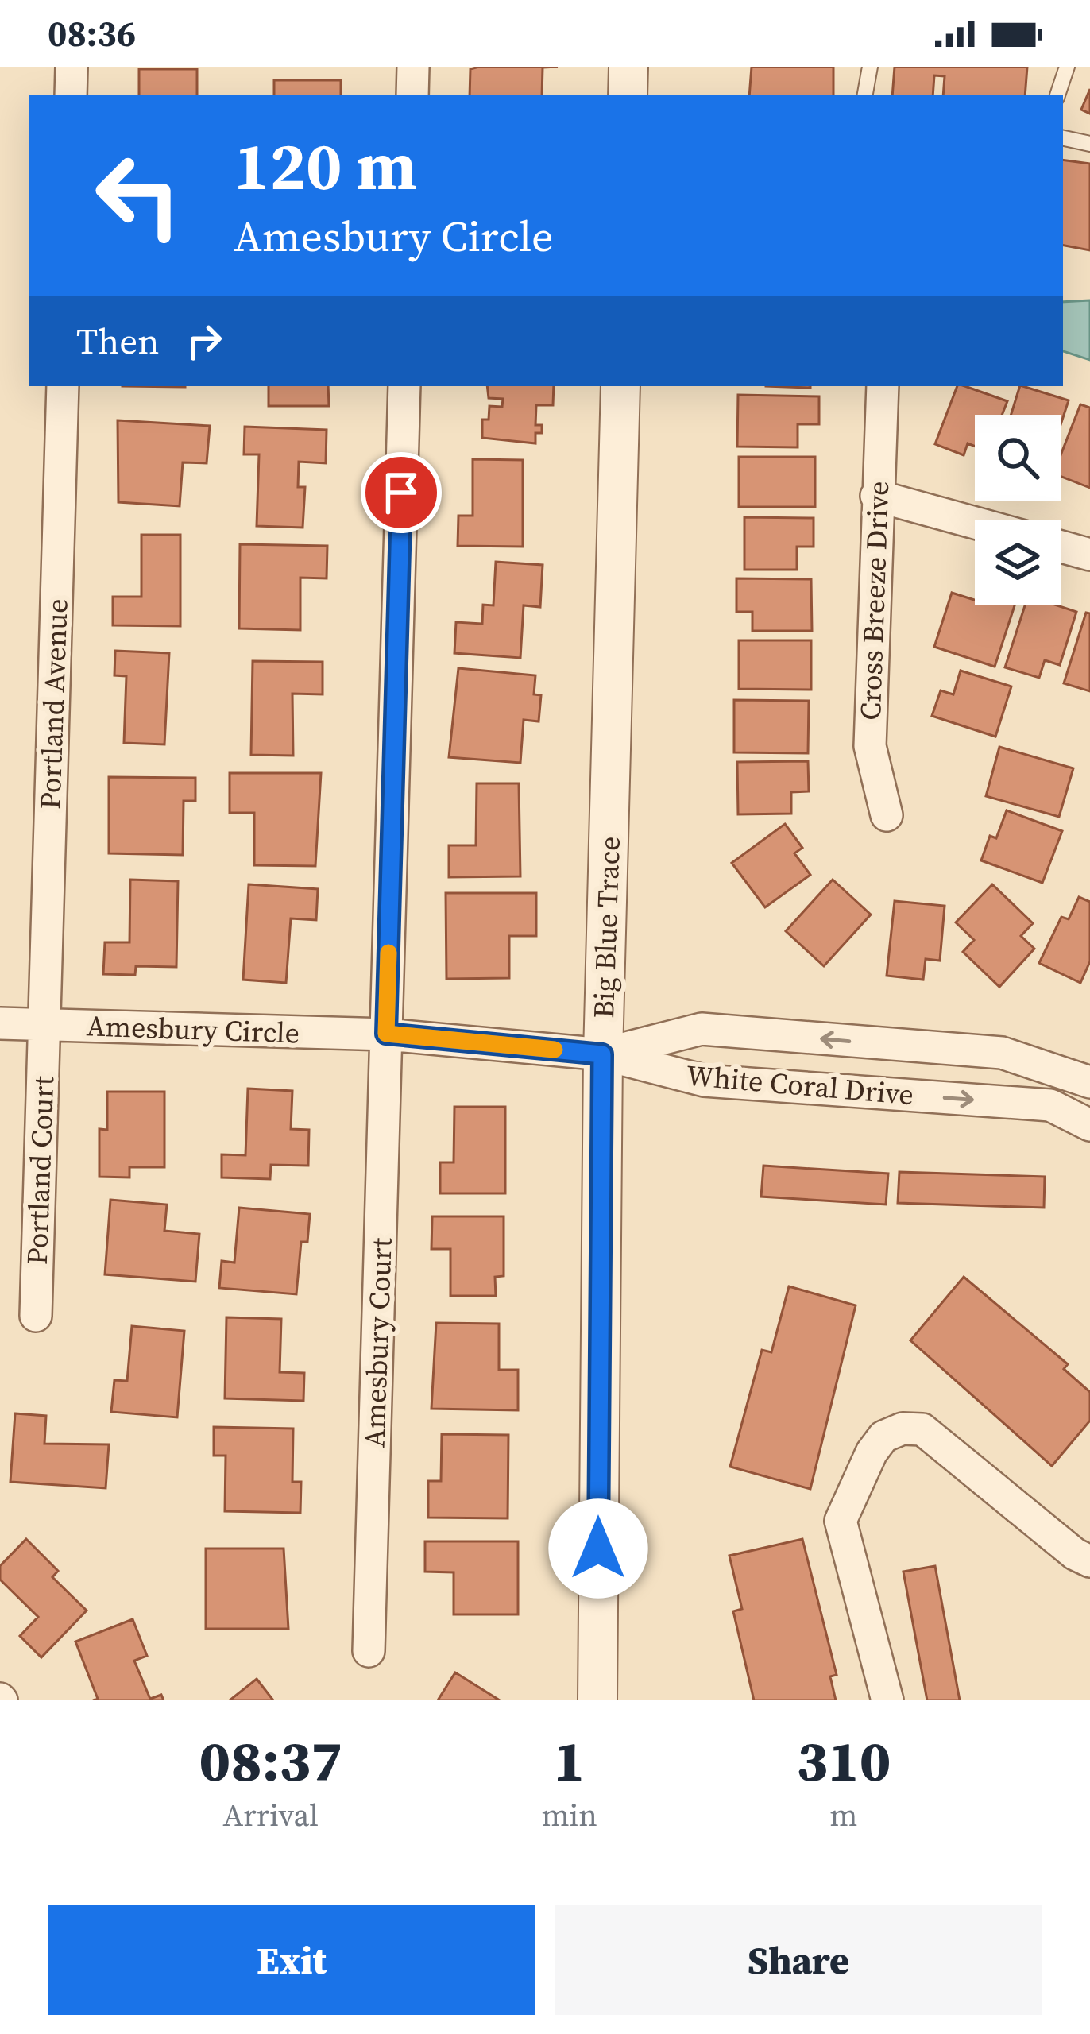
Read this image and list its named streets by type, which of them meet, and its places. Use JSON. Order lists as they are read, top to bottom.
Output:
{
  "streets": {
    "street": [
      "Cross Breeze Drive",
      "Portland Avenue",
      "Big Blue Trace",
      "Amesbury Circle",
      "White Coral Drive",
      "Portland Court",
      "Amesbury Court"
    ]
  },
  "crossings": [
    ["Portland Avenue", "Amesbury Circle"],
    ["Portland Avenue", "Portland Court"],
    ["Big Blue Trace", "Amesbury Circle"],
    ["Big Blue Trace", "White Coral Drive"],
    ["Amesbury Circle", "White Coral Drive"],
    ["Amesbury Circle", "Portland Court"],
    ["Amesbury Circle", "Amesbury Court"]
  ],
  "page": {
    "status": "08:36",
    "turn": ["120 m", "Amesbury Circle"],
    "then": "Then",
    "eta": [
      "08:37",
      "Arrival",
      "1",
      "min",
      "310",
      "m"
    ],
    "buttons": ["Exit", "Share"]
  }
}
